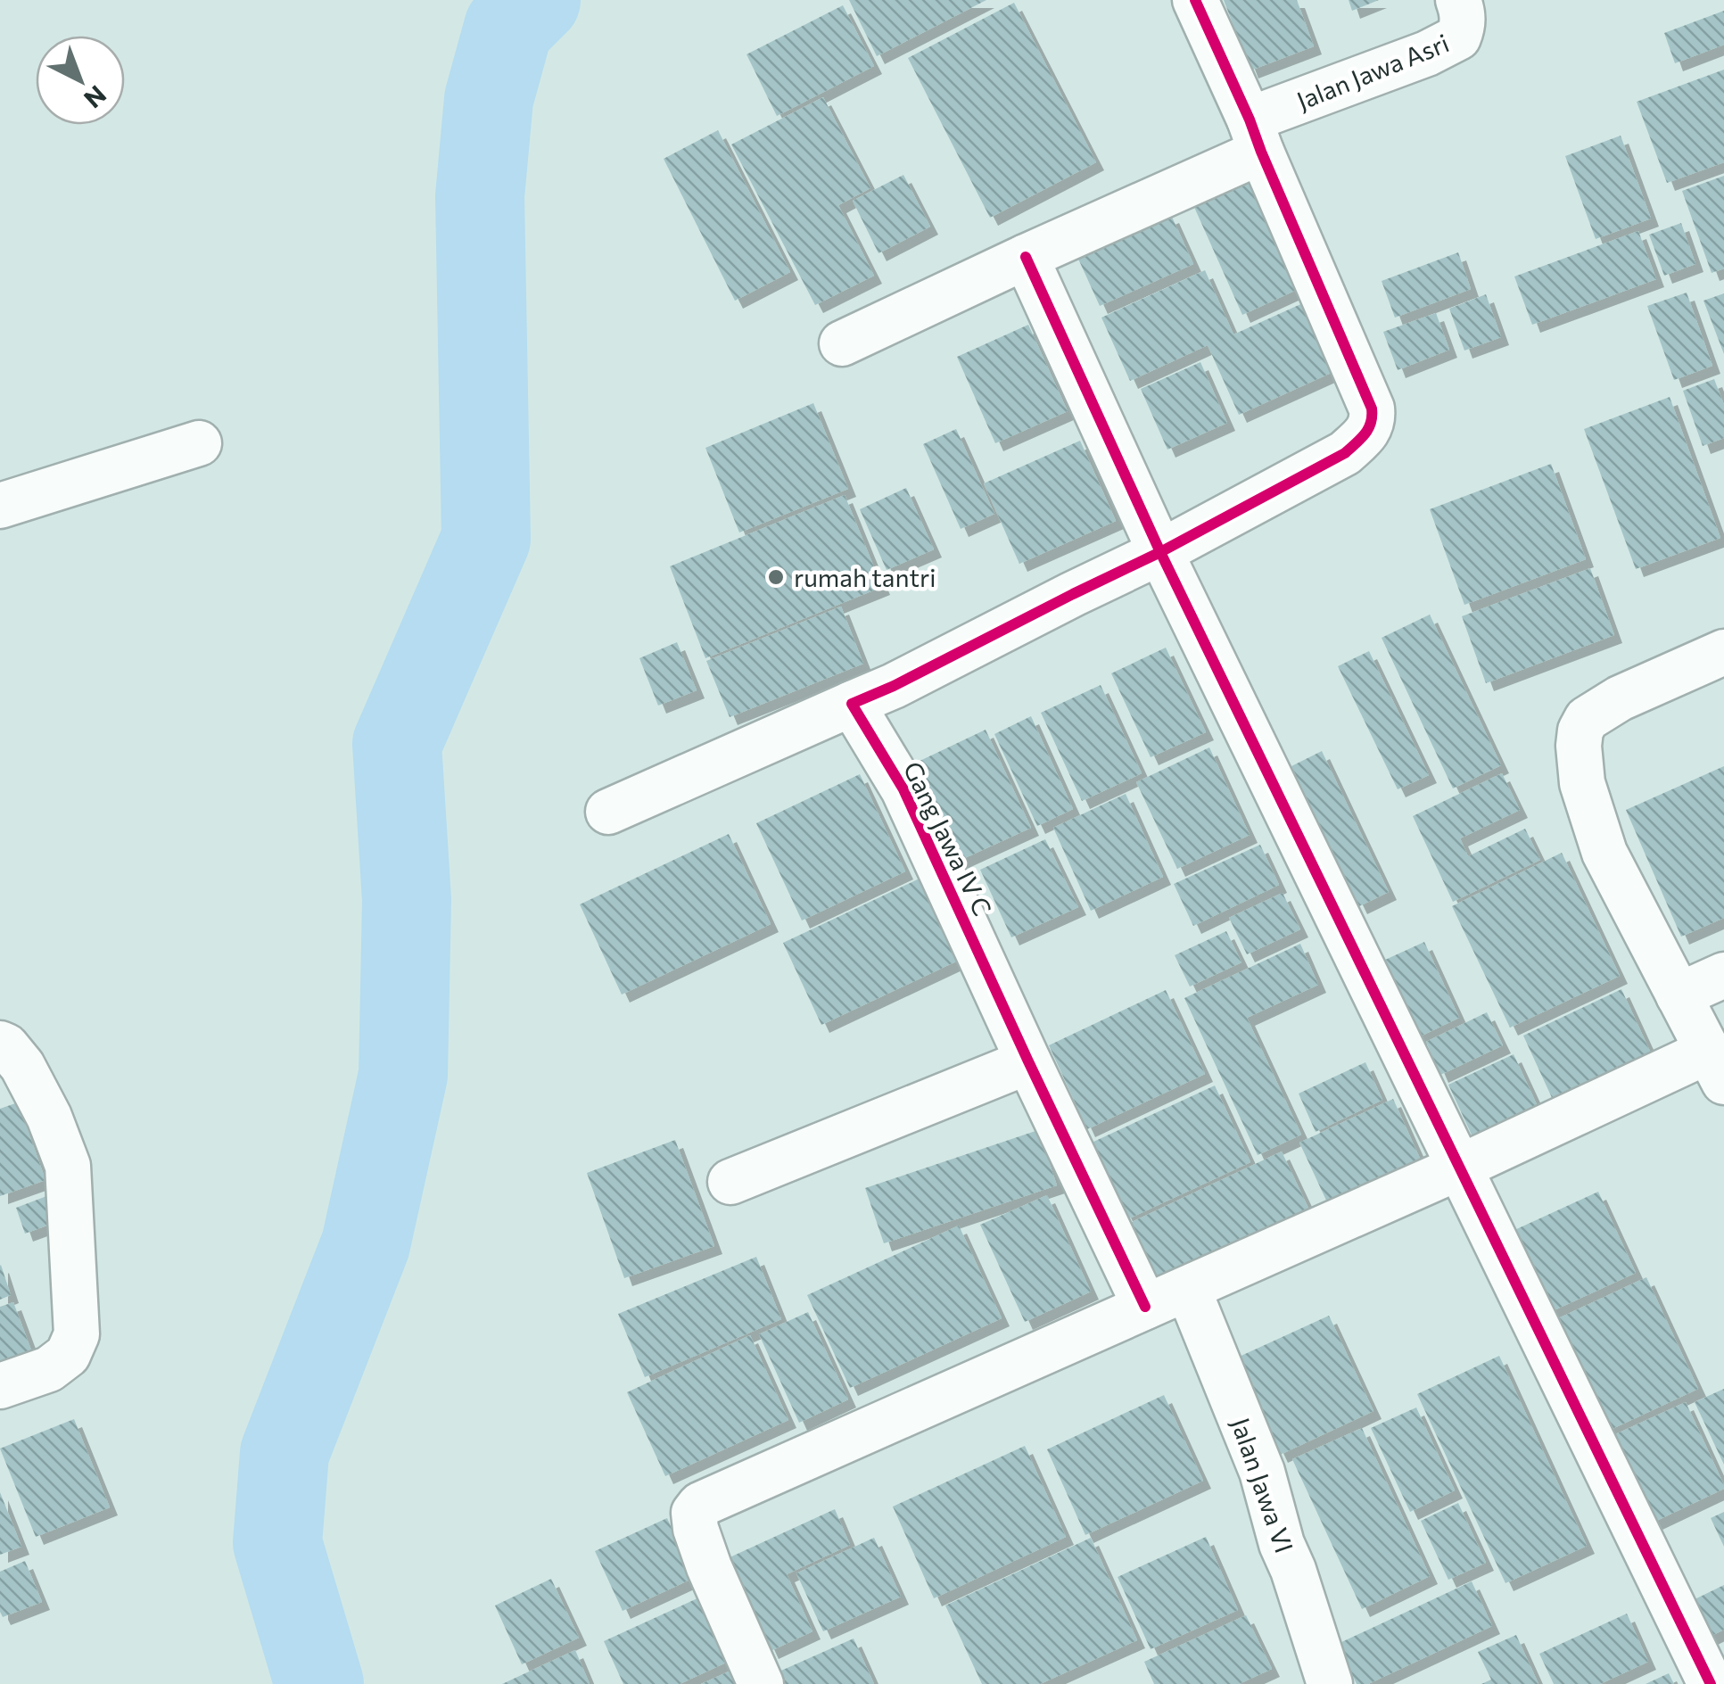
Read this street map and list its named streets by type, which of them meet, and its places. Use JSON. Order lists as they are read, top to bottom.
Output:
{
  "streets": {
    "street": ["Jalan Jawa Asri", "Gang Jawa IV C", "Jalan Jawa VI"]
  },
  "places": ["rumah tantri"],
  "north": "bottom right"
}
